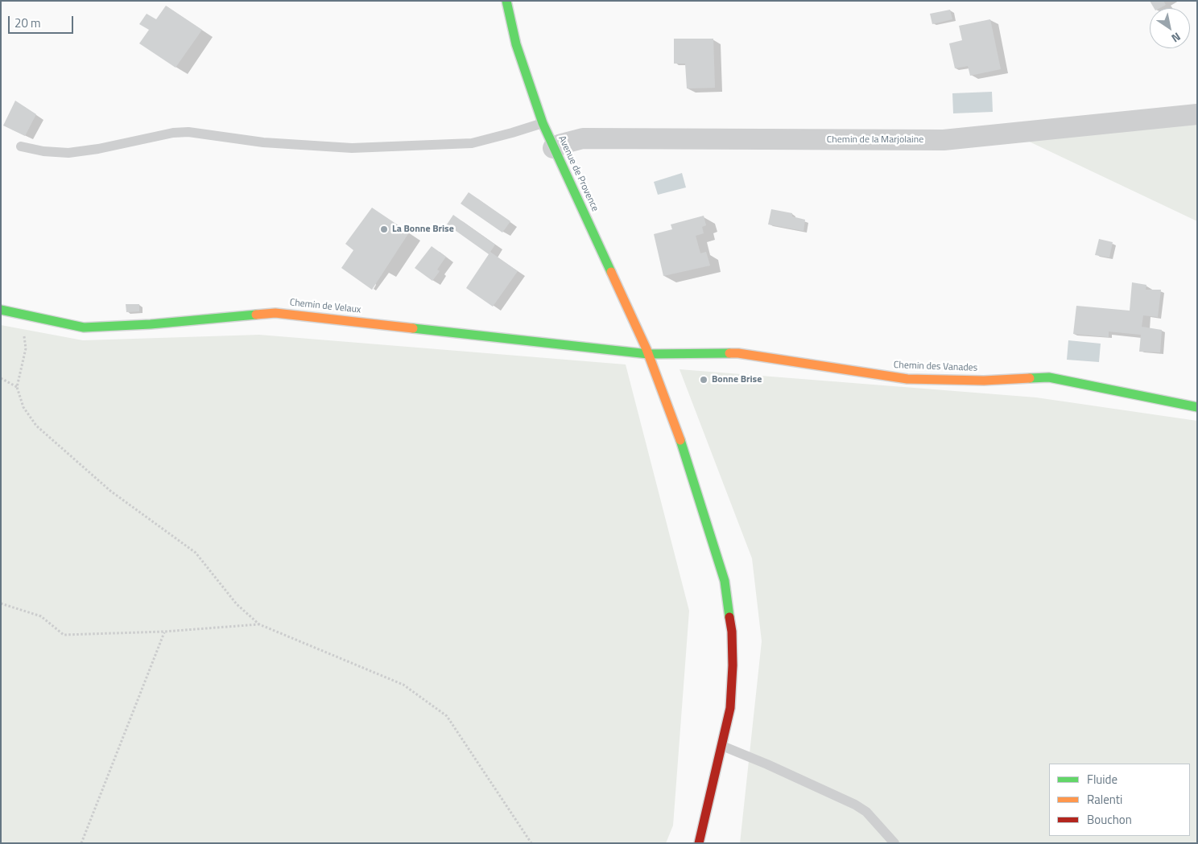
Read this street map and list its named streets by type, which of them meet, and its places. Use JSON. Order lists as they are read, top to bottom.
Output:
{
  "streets": {
    "street": [
      "Chemin de la Marjolaine",
      "Avenue de Provence",
      "Chemin de Velaux",
      "Chemin des Vanades"
    ]
  },
  "crossings": [
    ["Chemin de la Marjolaine", "Avenue de Provence"],
    ["Avenue de Provence", "Chemin de Velaux"],
    ["Avenue de Provence", "Chemin des Vanades"],
    ["Chemin de Velaux", "Chemin des Vanades"]
  ],
  "places": ["La Bonne Brise", "Bonne Brise"],
  "legend": ["Fluide", "Ralenti", "Bouchon"],
  "scale_bar": "20 m",
  "north": "bottom right"
}
